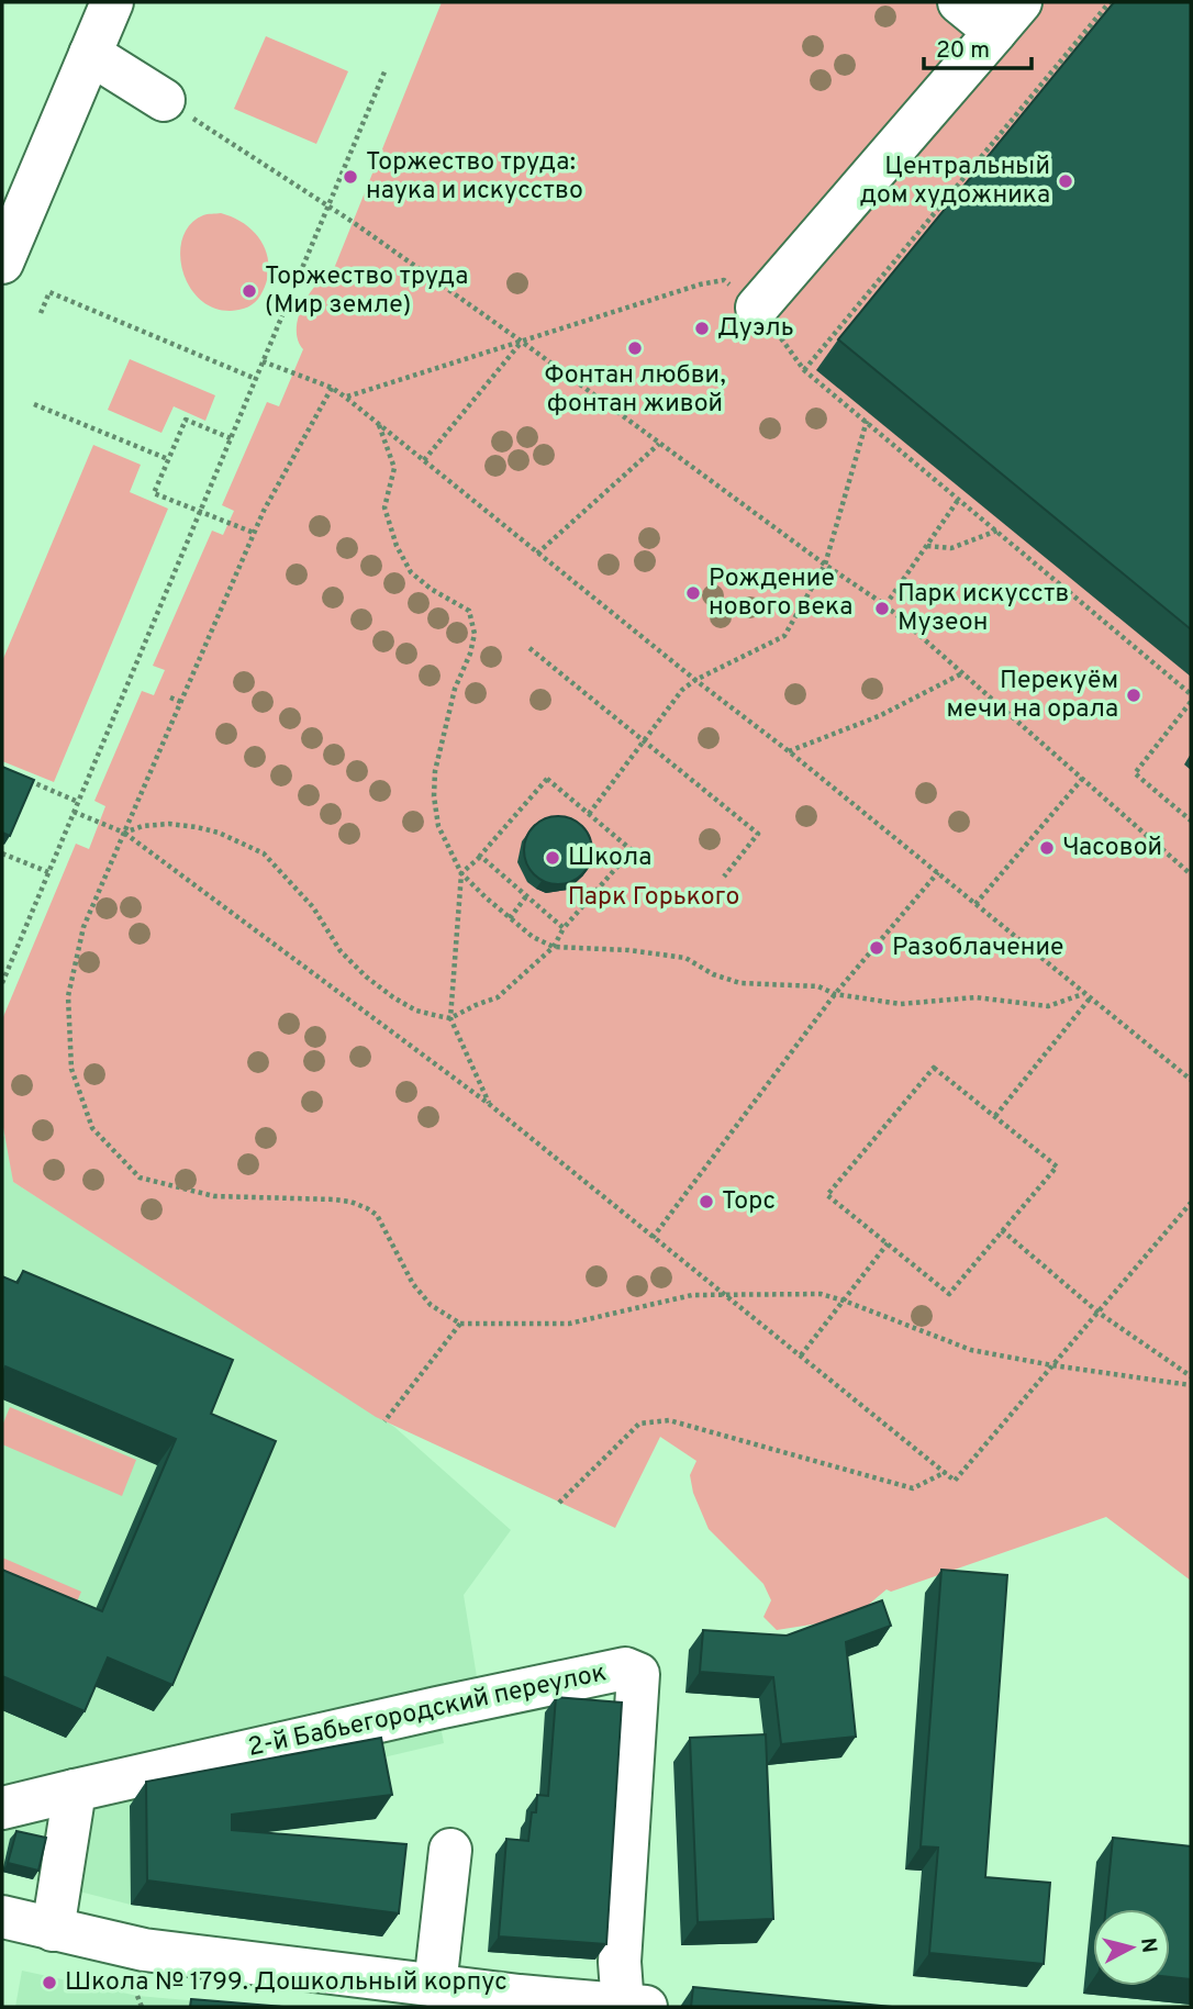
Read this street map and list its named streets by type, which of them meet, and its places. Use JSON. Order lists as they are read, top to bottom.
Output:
{
  "streets": {
    "street": ["2-й Бабьегородский переулок"]
  },
  "parks": ["Парк Горького"],
  "places": [
    "Торжество труда: наука и искусство",
    "Центральный дом художника",
    "Торжество труда (Мир земле)",
    "Дуэль",
    "Фонтан любви, фонтан живой",
    "Рождение нового века",
    "Парк искусств Музеон",
    "Перекуём мечи на орала",
    "Часовой",
    "Школа",
    "Разоблачение",
    "Торс",
    "Школа № 1799. Дошкольный корпус"
  ],
  "scale_bar": "20 m",
  "north": "right"
}
